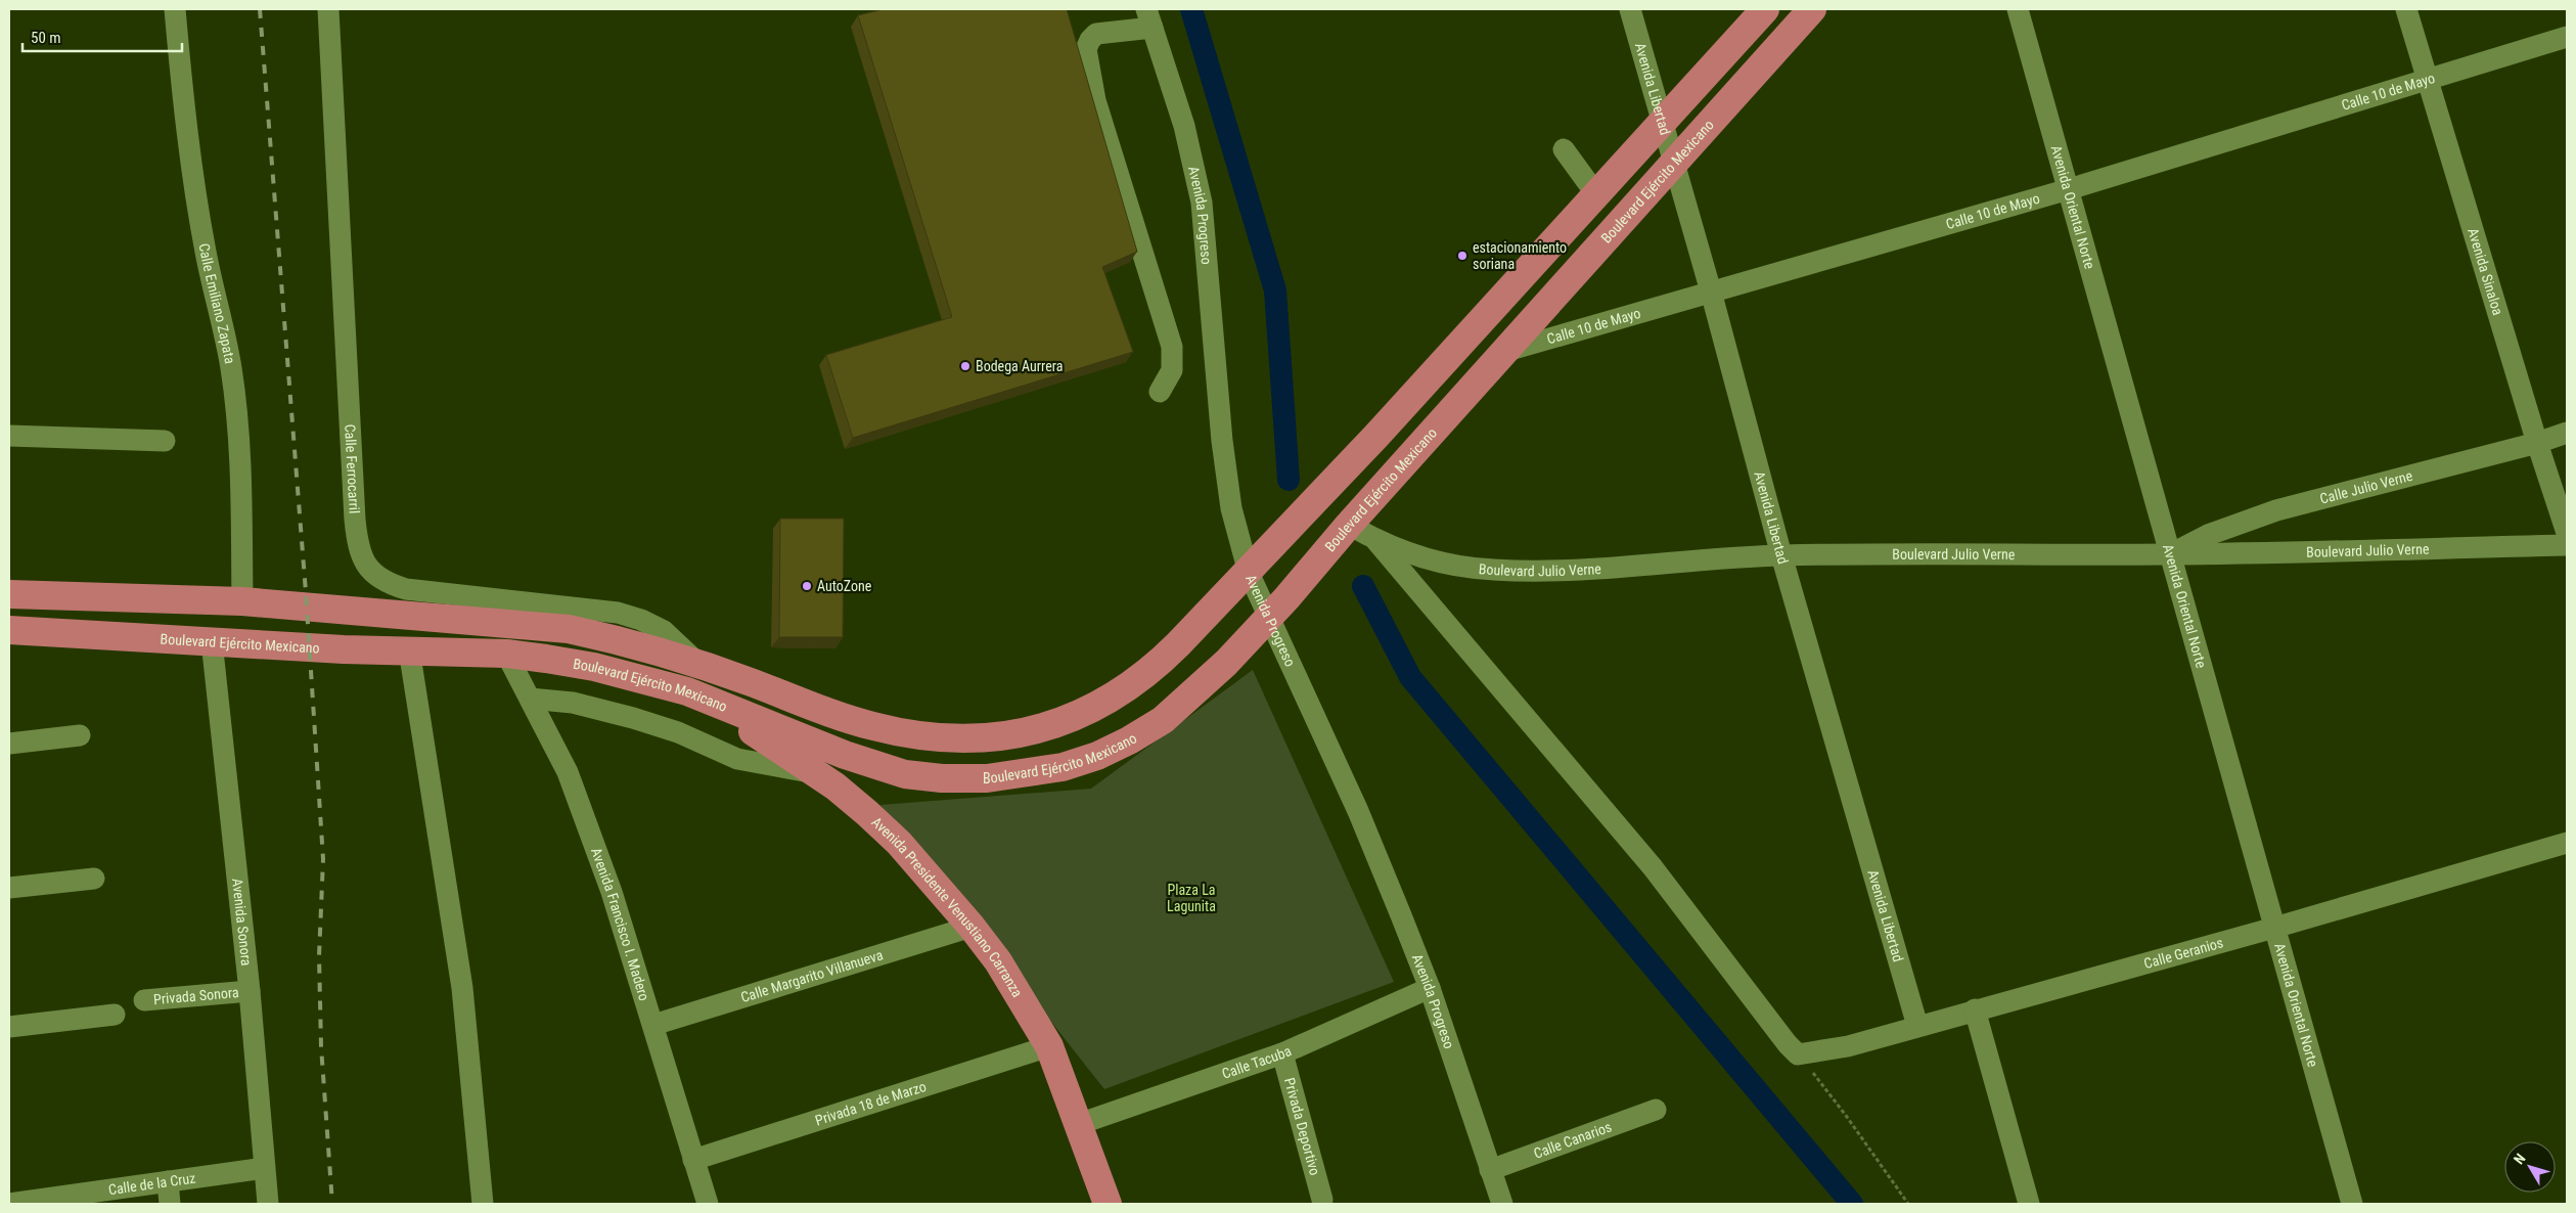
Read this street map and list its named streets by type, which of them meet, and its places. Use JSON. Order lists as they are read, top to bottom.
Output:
{
  "streets": {
    "main road": ["Boulevard Ejército Mexicano", "Avenida Presidente Venustiano Carranza"],
    "street": [
      "Avenida Libertad",
      "Calle 10 de Mayo",
      "Avenida Oriental Norte",
      "Avenida Progreso",
      "Avenida Sinaloa",
      "Calle Emiliano Zapata",
      "Calle Ferrocarril",
      "Calle Julio Verne",
      "Boulevard Julio Verne",
      "Avenida Sonora",
      "Avenida Francisco I. Madero",
      "Calle Geranios",
      "Calle Margarito Villanueva",
      "Privada Sonora",
      "Calle Tacuba",
      "Privada 18 de Marzo",
      "Privada Deportivo",
      "Calle Canarios",
      "Calle de la Cruz"
    ]
  },
  "crossings": [
    ["Avenida Libertad", "Calle 10 de Mayo"],
    ["Avenida Libertad", "Boulevard Ejército Mexicano"],
    ["Avenida Libertad", "Boulevard Julio Verne"],
    ["Avenida Libertad", "Calle Geranios"],
    ["Calle 10 de Mayo", "Boulevard Ejército Mexicano"],
    ["Calle 10 de Mayo", "Avenida Oriental Norte"],
    ["Calle 10 de Mayo", "Avenida Sinaloa"],
    ["Boulevard Ejército Mexicano", "Avenida Progreso"],
    ["Boulevard Ejército Mexicano", "Boulevard Julio Verne"],
    ["Boulevard Ejército Mexicano", "Avenida Presidente Venustiano Carranza"],
    ["Boulevard Ejército Mexicano", "Avenida Sonora"],
    ["Boulevard Ejército Mexicano", "Avenida Francisco I. Madero"],
    ["Avenida Oriental Norte", "Calle Julio Verne"],
    ["Avenida Oriental Norte", "Boulevard Julio Verne"],
    ["Avenida Oriental Norte", "Calle Geranios"],
    ["Avenida Progreso", "Calle Tacuba"],
    ["Avenida Progreso", "Calle Canarios"],
    ["Avenida Sinaloa", "Calle Julio Verne"],
    ["Calle Julio Verne", "Boulevard Julio Verne"],
    ["Avenida Presidente Venustiano Carranza", "Calle Margarito Villanueva"],
    ["Avenida Presidente Venustiano Carranza", "Calle Tacuba"],
    ["Avenida Presidente Venustiano Carranza", "Privada 18 de Marzo"],
    ["Avenida Sonora", "Privada Sonora"],
    ["Avenida Sonora", "Calle de la Cruz"],
    ["Avenida Francisco I. Madero", "Calle Margarito Villanueva"],
    ["Avenida Francisco I. Madero", "Privada 18 de Marzo"],
    ["Calle Tacuba", "Privada Deportivo"]
  ],
  "parks": ["Plaza La Lagunita"],
  "places": ["estacionamiento soriana", "Bodega Aurrera", "AutoZone"],
  "scale_bar": "50 m",
  "north": "top left"
}
